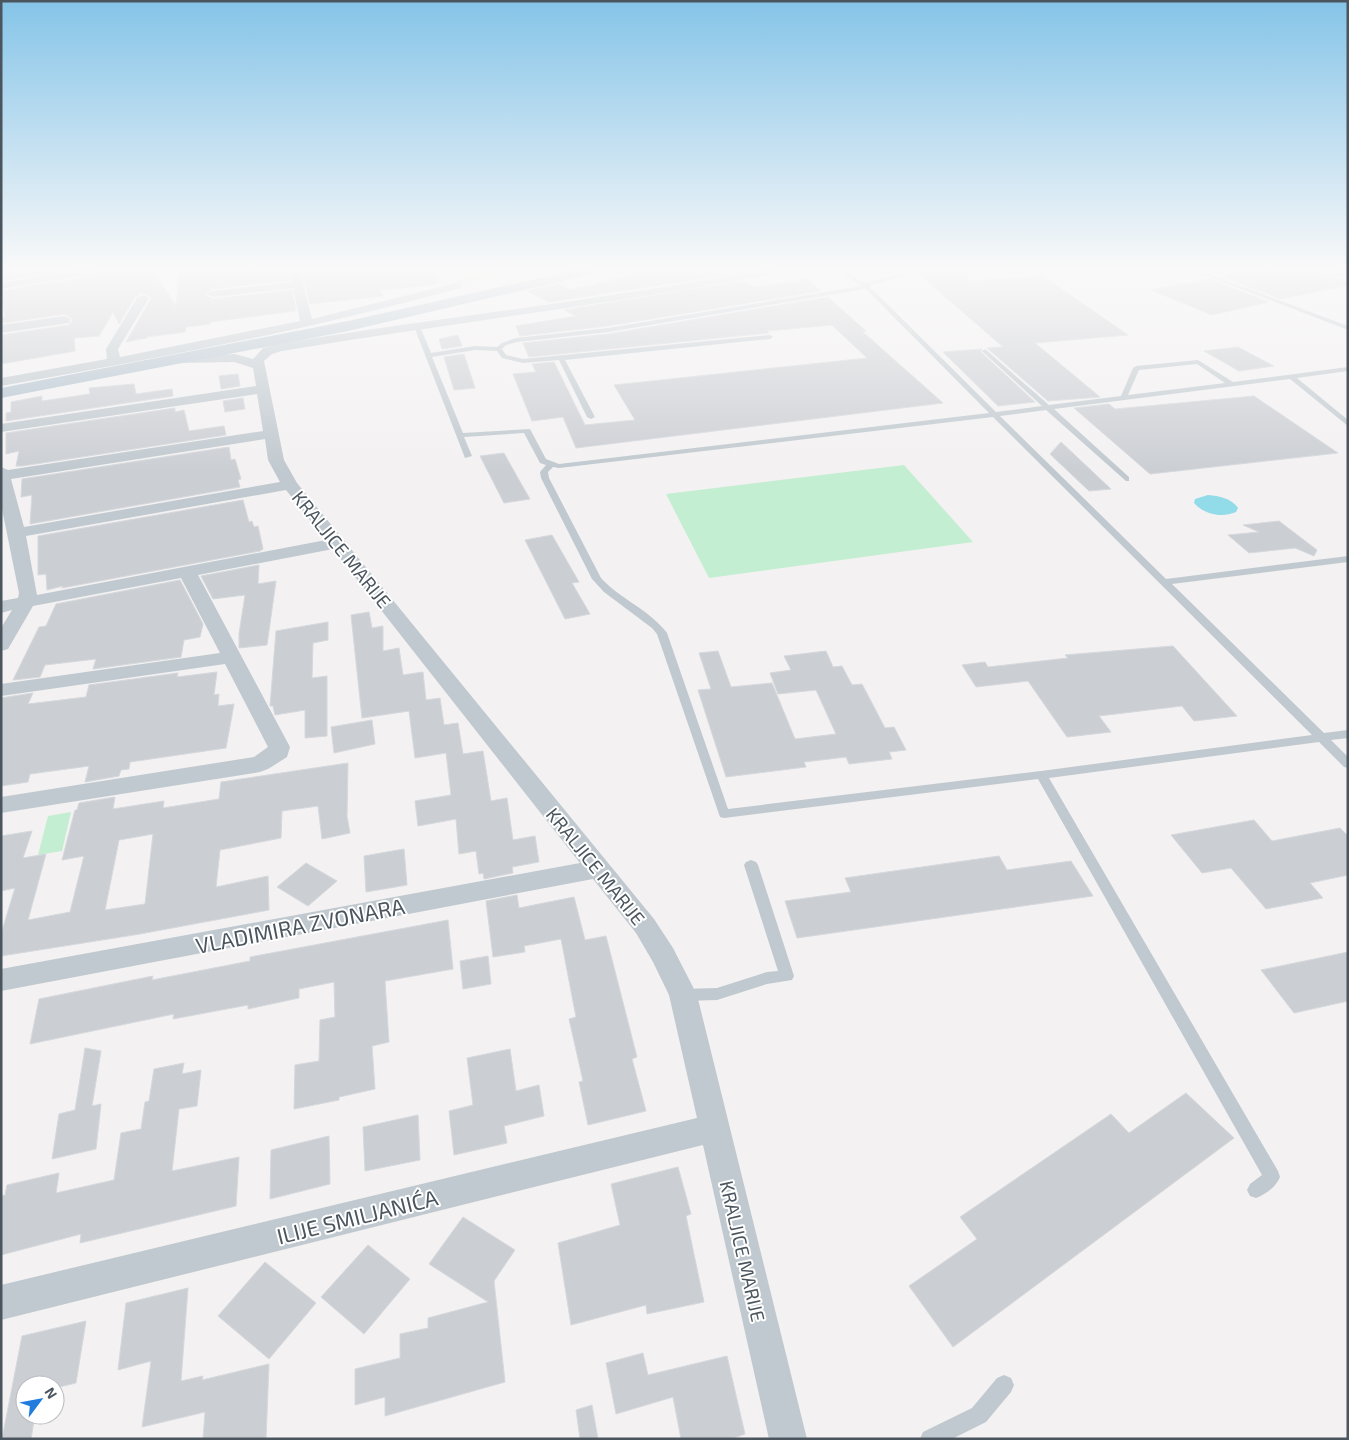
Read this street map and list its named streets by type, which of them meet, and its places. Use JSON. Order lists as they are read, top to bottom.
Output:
{
  "streets": {
    "street": ["KRALJICE MARIJE", "VLADIMIRA ZVONARA", "ILIJE SMILJANIĆA"]
  },
  "crossings": [
    ["KRALJICE MARIJE", "VLADIMIRA ZVONARA"],
    ["KRALJICE MARIJE", "ILIJE SMILJANIĆA"]
  ],
  "north": "top right"
}
